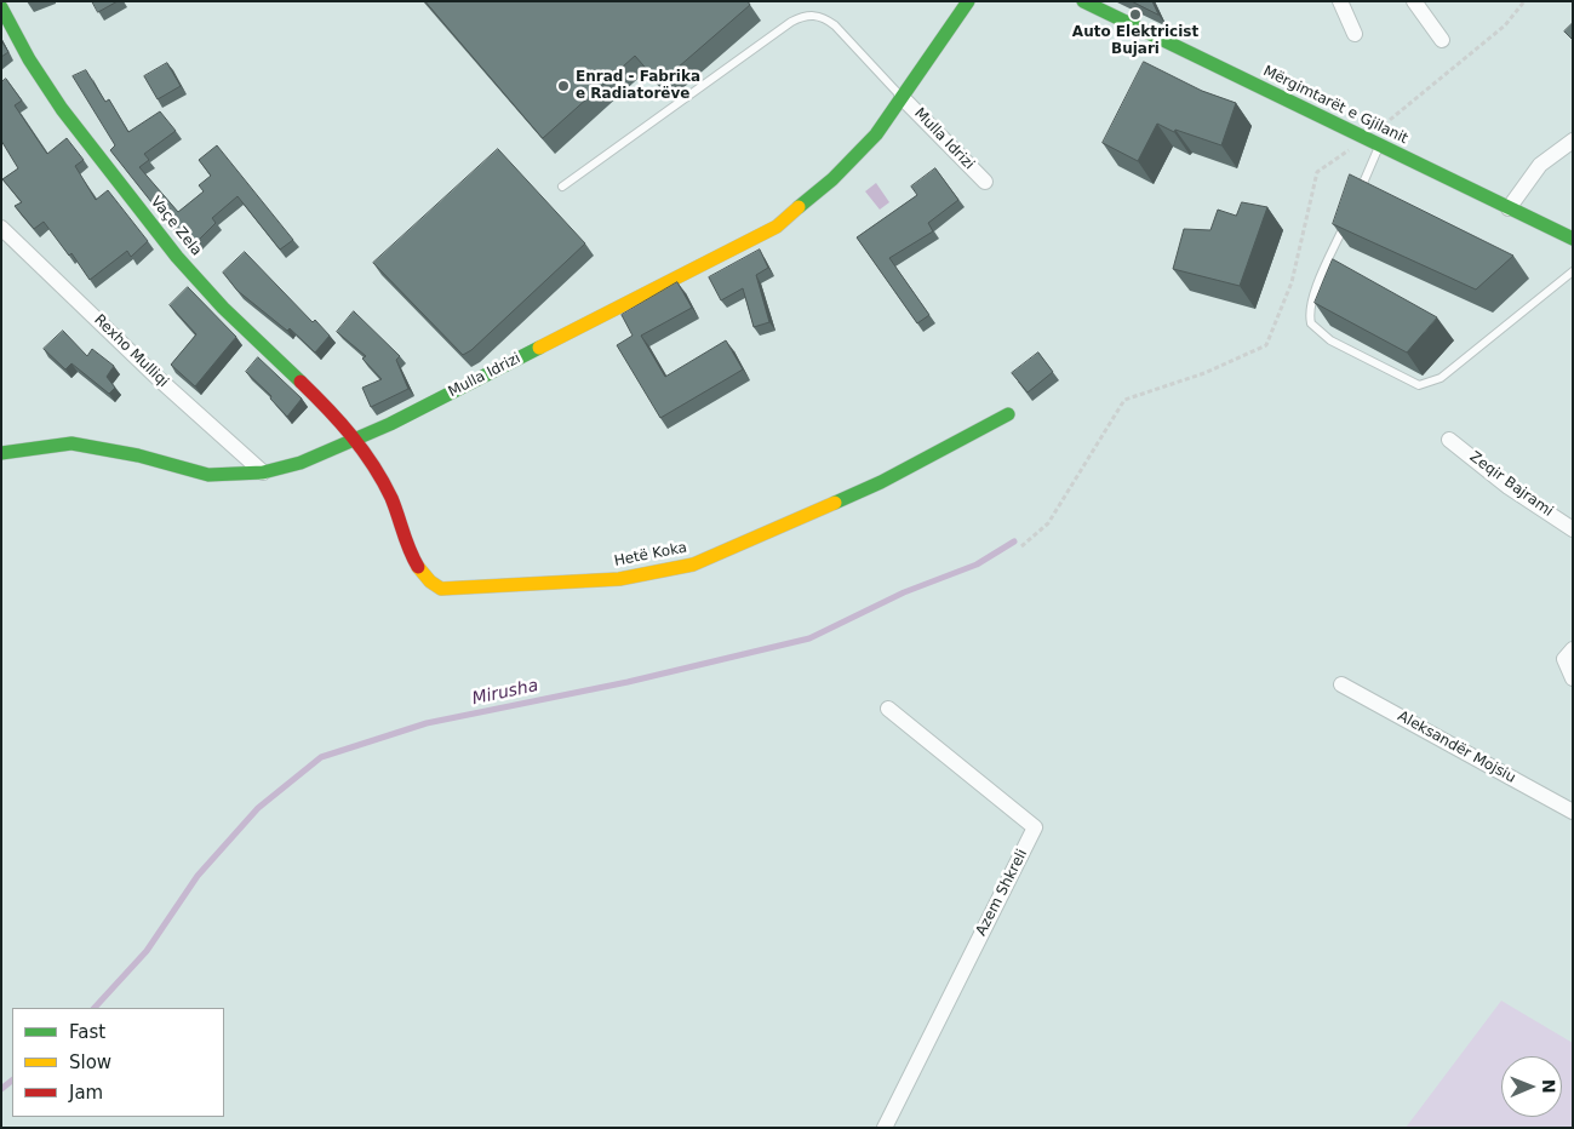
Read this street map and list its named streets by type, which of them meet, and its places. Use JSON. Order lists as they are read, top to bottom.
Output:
{
  "streets": {
    "street": [
      "Mërgimtarët e Gjilanit",
      "Mulla Idrizi",
      "Vaçe Zela",
      "Rexho Mulliqi",
      "Zeqir Bajrami",
      "Hetë Koka",
      "Aleksandër Mojsiu",
      "Azem Shkreli"
    ]
  },
  "crossings": [
    ["Mulla Idrizi", "Vaçe Zela"],
    ["Mulla Idrizi", "Rexho Mulliqi"],
    ["Mulla Idrizi", "Hetë Koka"],
    ["Vaçe Zela", "Hetë Koka"]
  ],
  "water": ["Mirusha"],
  "places": ["Auto Elektricist Bujari", "Enrad - Fabrika e Radiatorëve"],
  "legend": ["Fast", "Slow", "Jam"],
  "north": "right"
}
